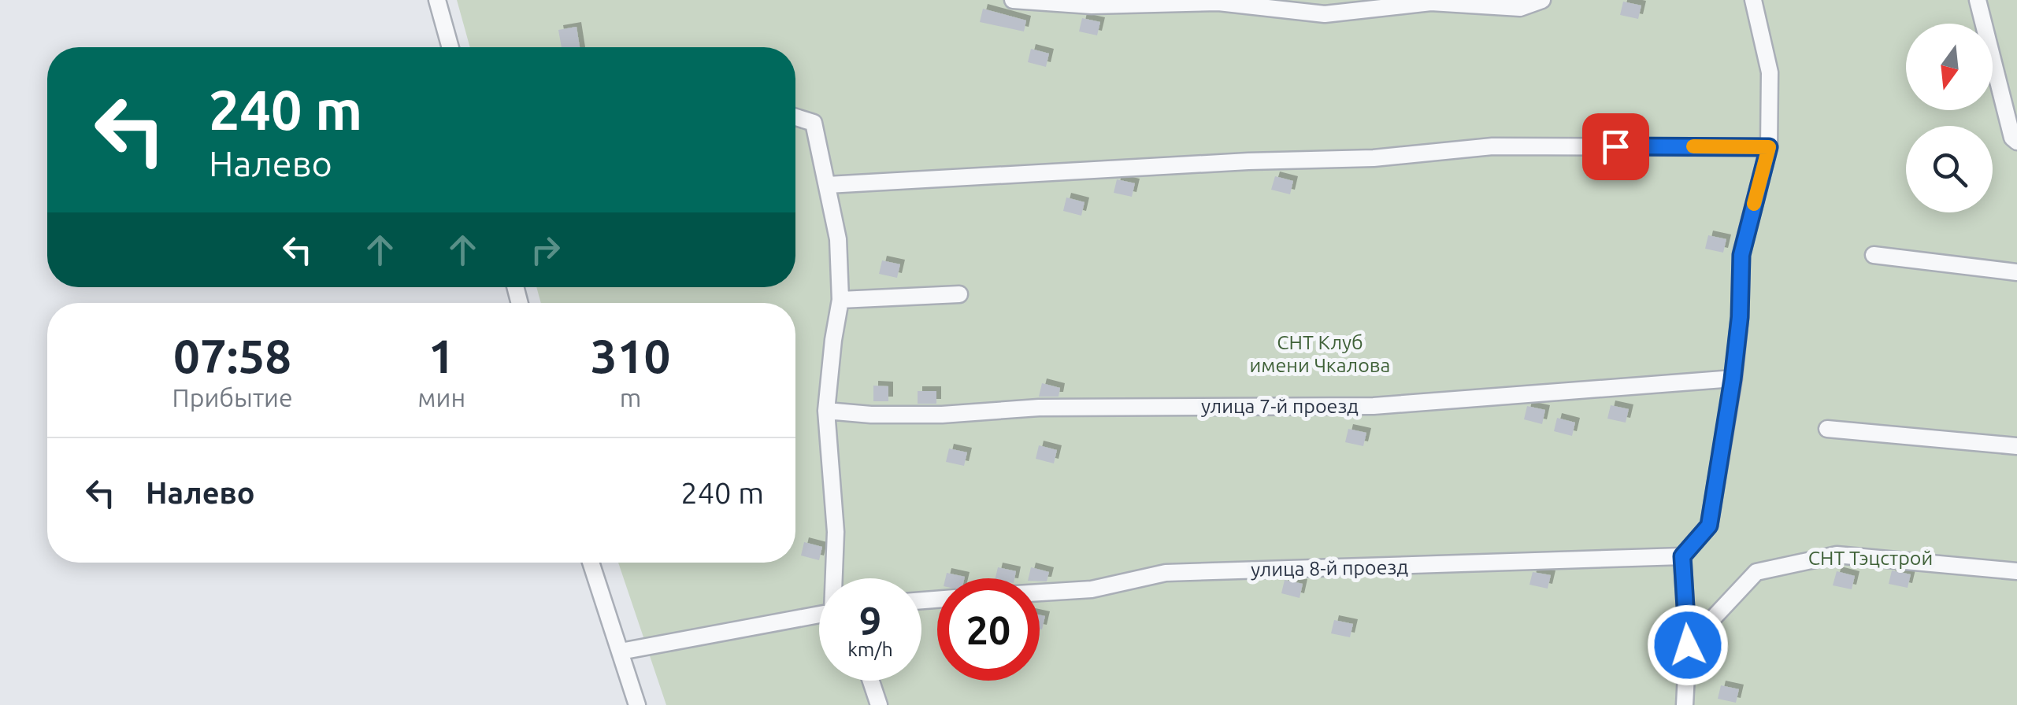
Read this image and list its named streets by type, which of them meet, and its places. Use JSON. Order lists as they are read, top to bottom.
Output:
{
  "streets": {
    "street": ["улица 7-й проезд", "улица 8-й проезд"]
  },
  "parks": ["СНТ Клуб имени Чкалова", "СНТ Тэцстрой"],
  "north": "bottom",
  "page": {
    "turn": ["240 m", "Налево"],
    "eta": [
      "07:58",
      "Прибытие",
      "1",
      "мин",
      "310",
      "m"
    ],
    "list": [
      {
        "name": "Налево",
        "value": "240 m"
      }
    ],
    "speed": "9 km/h",
    "limit": "20"
  }
}
